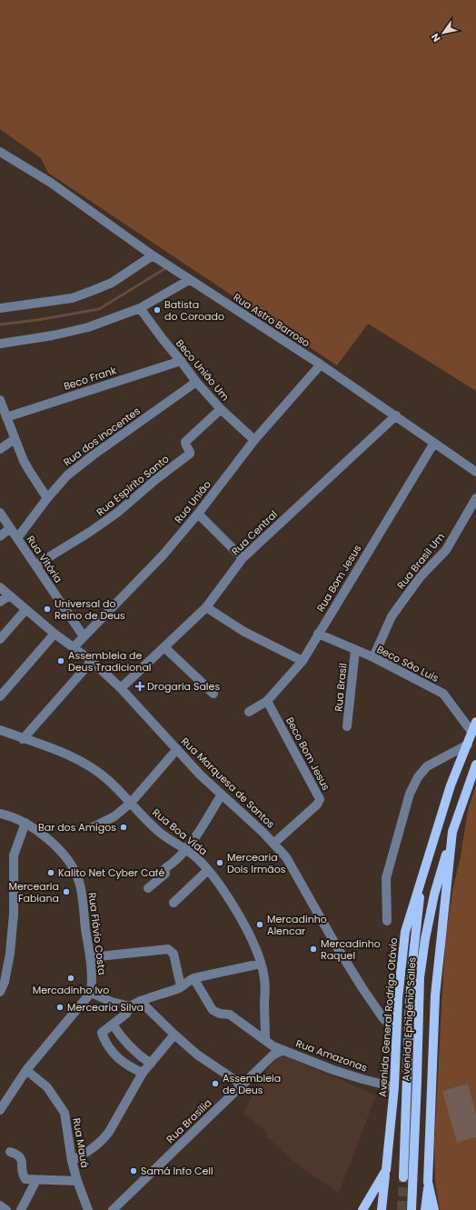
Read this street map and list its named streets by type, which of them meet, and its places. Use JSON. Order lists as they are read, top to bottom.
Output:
{
  "streets": {
    "main road": ["Avenida General Rodrigo Otávio", "Avenida Ephigênio Salles"],
    "street": [
      "Rua Astro Barroso",
      "Beco União Um",
      "Beco Frank",
      "Rua dos Inocentes",
      "Rua Espírito Santo",
      "Rua União",
      "Rua Central",
      "Rua Vitória",
      "Rua Brasil Um",
      "Rua Bom Jesus",
      "Beco São Luis",
      "Rua Brasil",
      "Beco Bom Jesus",
      "Rua Marquesa de Santos",
      "Rua Boa Vida",
      "Rua Flávio Costa",
      "Rua Amazonas",
      "Rua Brasília",
      "Rua Mauá"
    ]
  },
  "crossings": [
    ["Rua Astro Barroso", "Rua União"],
    ["Rua Astro Barroso", "Rua Central"],
    ["Rua Astro Barroso", "Rua Bom Jesus"],
    ["Beco União Um", "Beco Frank"],
    ["Beco União Um", "Rua dos Inocentes"],
    ["Beco União Um", "Rua Espírito Santo"],
    ["Beco União Um", "Rua União"],
    ["Rua dos Inocentes", "Rua Vitória"],
    ["Rua Espírito Santo", "Rua Vitória"],
    ["Rua União", "Rua Vitória"],
    ["Rua União", "Rua Marquesa de Santos"],
    ["Rua Central", "Rua Marquesa de Santos"],
    ["Rua Brasil Um", "Beco São Luis"],
    ["Rua Bom Jesus", "Beco São Luis"],
    ["Rua Bom Jesus", "Beco Bom Jesus"],
    ["Beco São Luis", "Rua Brasil"],
    ["Beco São Luis", "Avenida General Rodrigo Otávio"],
    ["Beco Bom Jesus", "Rua Marquesa de Santos"],
    ["Rua Marquesa de Santos", "Avenida General Rodrigo Otávio"],
    ["Rua Boa Vida", "Rua Amazonas"],
    ["Avenida General Rodrigo Otávio", "Avenida Ephigênio Salles"],
    ["Avenida General Rodrigo Otávio", "Rua Amazonas"],
    ["Rua Amazonas", "Rua Brasília"]
  ],
  "places": {
    "other": [
      "Batista do Coroado",
      "Universal do Reino de Deus",
      "Assembleia de Deus Tradicional",
      "Bar dos Amigos",
      "Mercearia Dois Irmãos",
      "Kalito Net Cyber Café",
      "Mercearia Fabiana",
      "Mercadinho Alencar",
      "Mercadinho Raquel",
      "Mercadinho Ivo",
      "Mercearia Silva",
      "Assembleia de Deus",
      "Samá Info Cell"
    ],
    "health": ["Drogaria Sales"]
  },
  "north": "bottom left"
}
